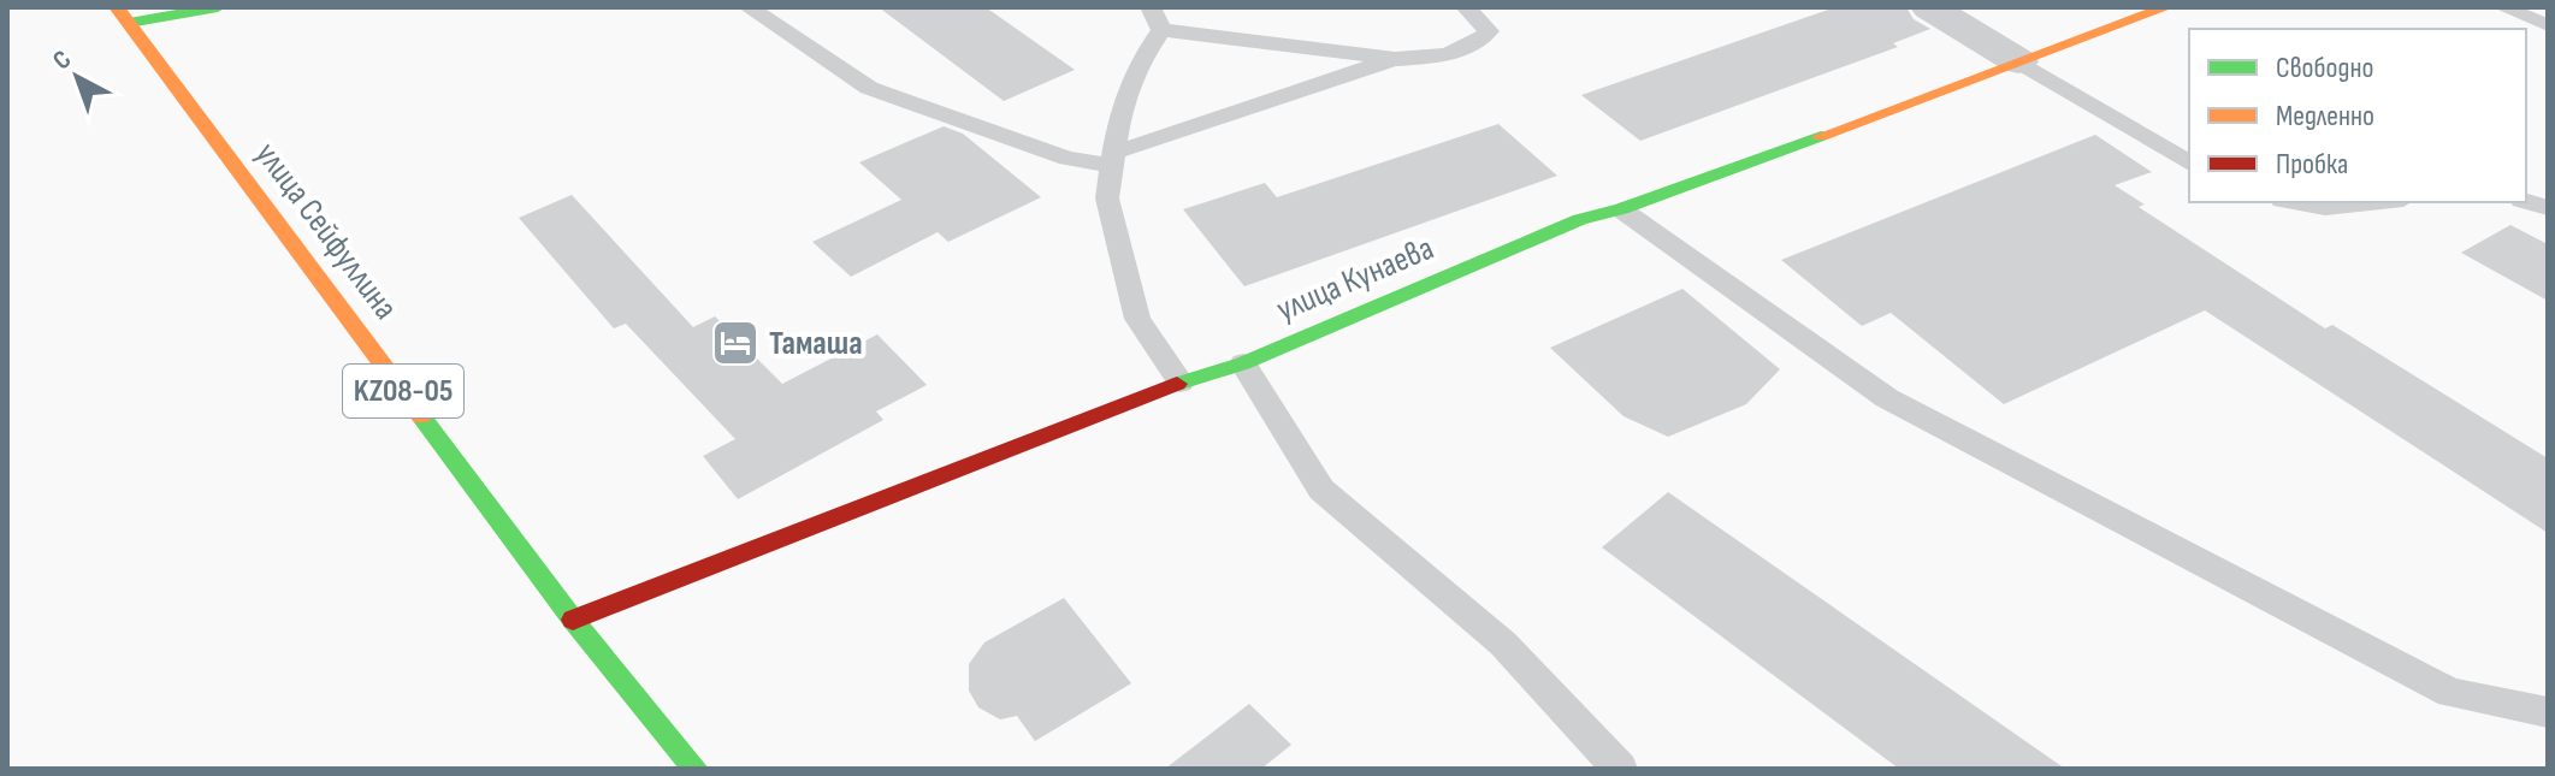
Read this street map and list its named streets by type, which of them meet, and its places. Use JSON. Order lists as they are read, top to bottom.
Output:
{
  "streets": {
    "street": ["улица Сейфуллина", "улица Кунаева", "KZ08-05"]
  },
  "crossings": [
    ["улица Сейфуллина", "улица Кунаева"]
  ],
  "places": {
    "hotel": ["Тамаша"]
  },
  "legend": ["Свободно", "Медленно", "Пробка"],
  "north": "top left"
}
